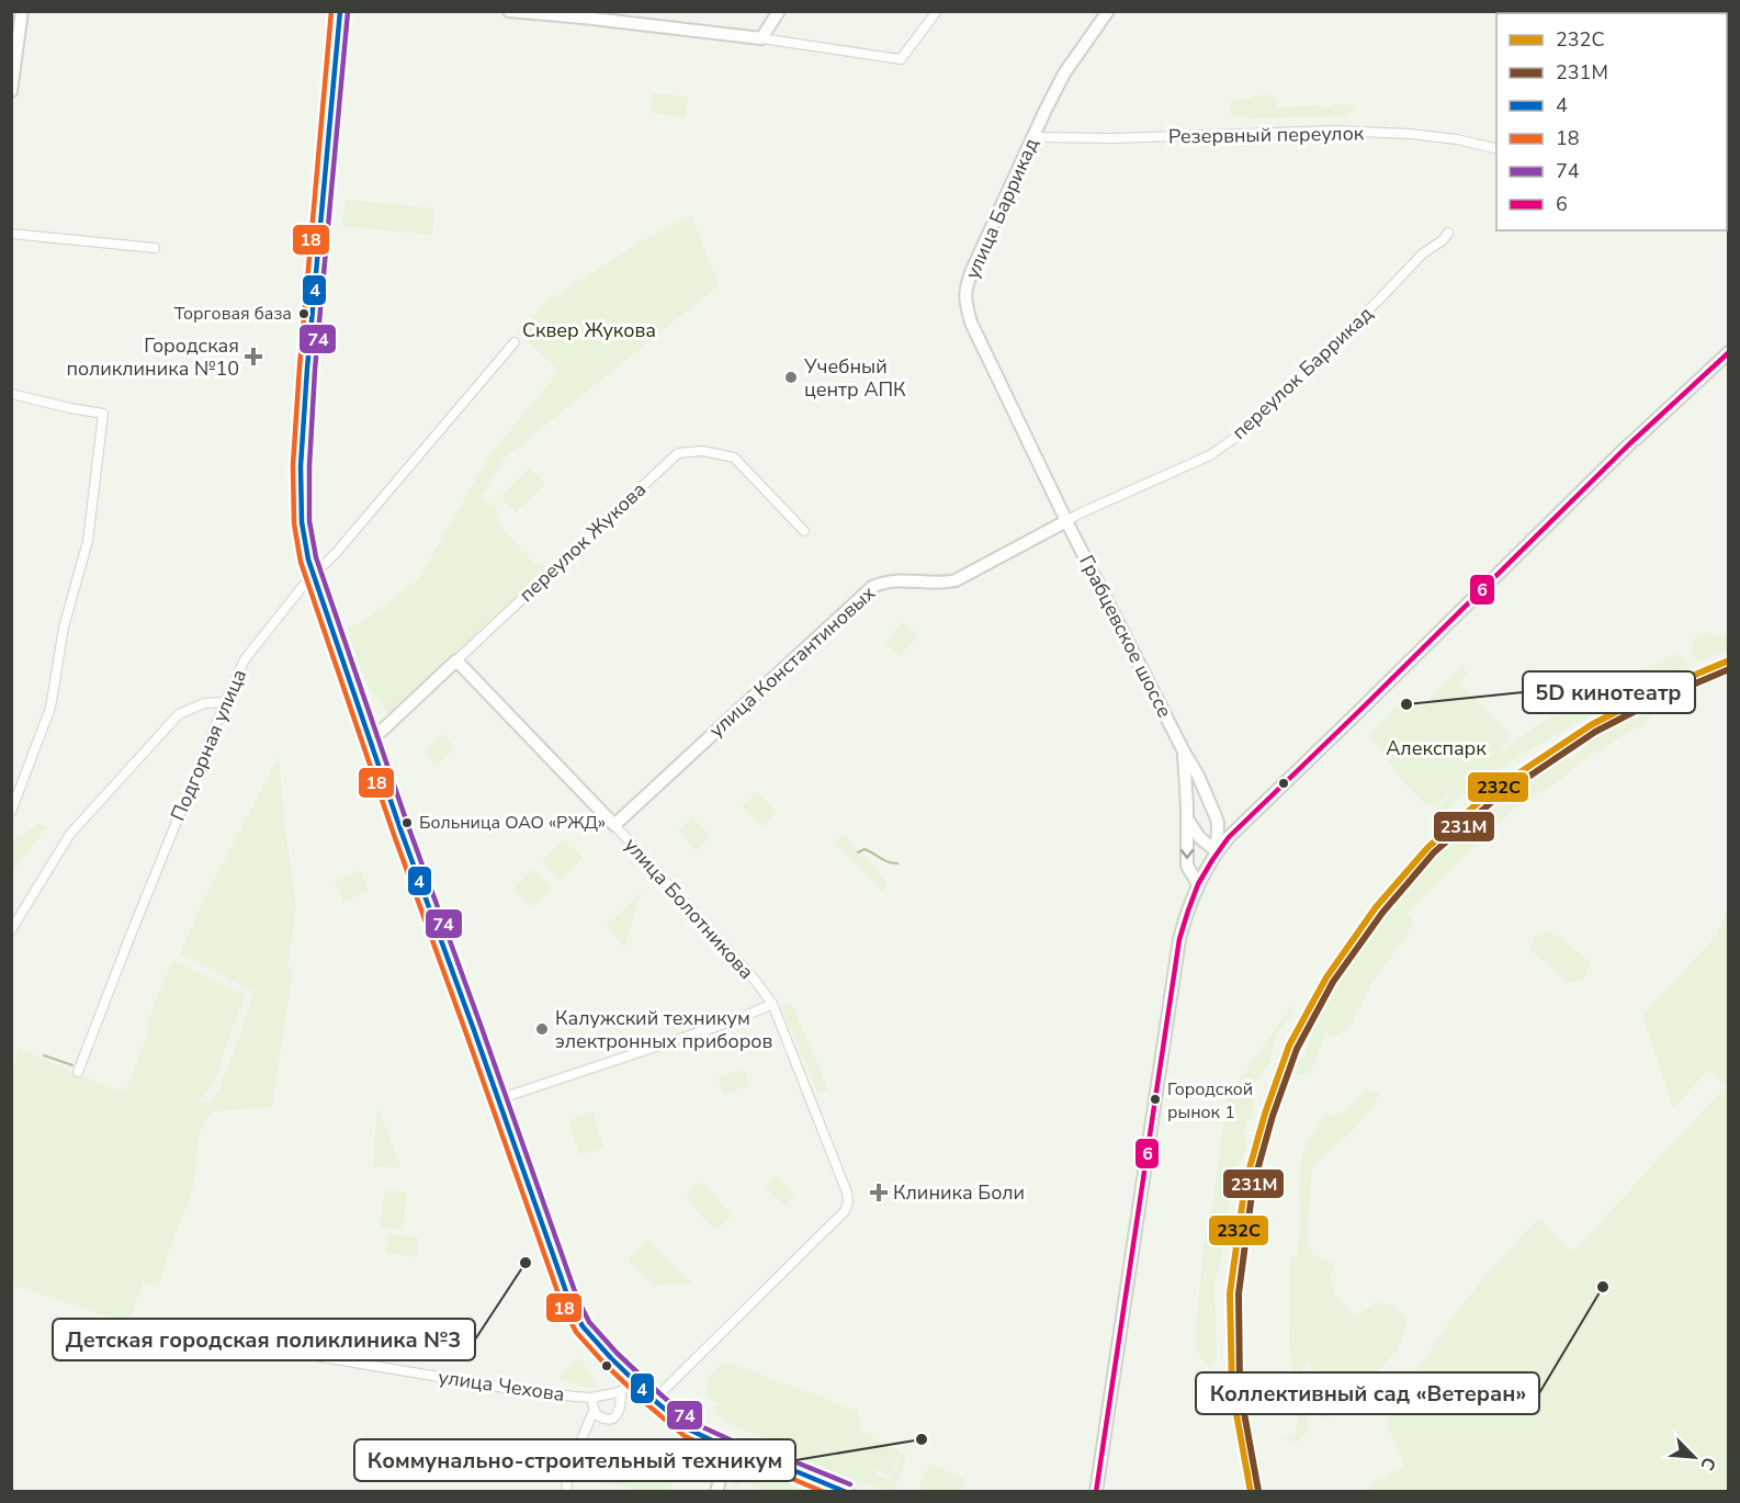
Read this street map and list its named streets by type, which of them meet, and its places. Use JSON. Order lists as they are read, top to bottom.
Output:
{
  "streets": {
    "street": [
      "Резервный переулок",
      "улица Баррикад",
      "переулок Баррикад",
      "переулок Жукова",
      "Грабцевское шоссе",
      "улица Константиновых",
      "Подгорная улица",
      "улица Болотникова",
      "улица Чехова"
    ]
  },
  "crossings": [
    ["Резервный переулок", "улица Баррикад"],
    ["улица Баррикад", "переулок Баррикад"],
    ["улица Баррикад", "Грабцевское шоссе"],
    ["улица Баррикад", "улица Константиновых"],
    ["переулок Баррикад", "Грабцевское шоссе"],
    ["переулок Баррикад", "улица Константиновых"],
    ["переулок Жукова", "улица Болотникова"],
    ["Грабцевское шоссе", "улица Константиновых"],
    ["улица Константиновых", "улица Болотникова"]
  ],
  "parks": ["Сквер Жукова", "Алекспарк"],
  "places": {
    "other": [
      "Торговая база",
      "Учебный центр АПК",
      "5D кинотеатр",
      "Больница ОАО «РЖД»",
      "Калужский техникум электронных приборов",
      "Городской рынок 1",
      "Детская городская поликлиника №3",
      "Коллективный сад «Ветеран»",
      "Коммунально-строительный техникум"
    ],
    "health": ["Городская поликлиника №10", "Клиника Боли"]
  },
  "lines": [
    "transit line 4",
    "transit line 18",
    "transit line 74",
    "transit line 6",
    "transit line 232C",
    "transit line 231М"
  ],
  "legend": [
    "232C",
    "231М",
    "4",
    "18",
    "74",
    "6"
  ],
  "north": "bottom right"
}
